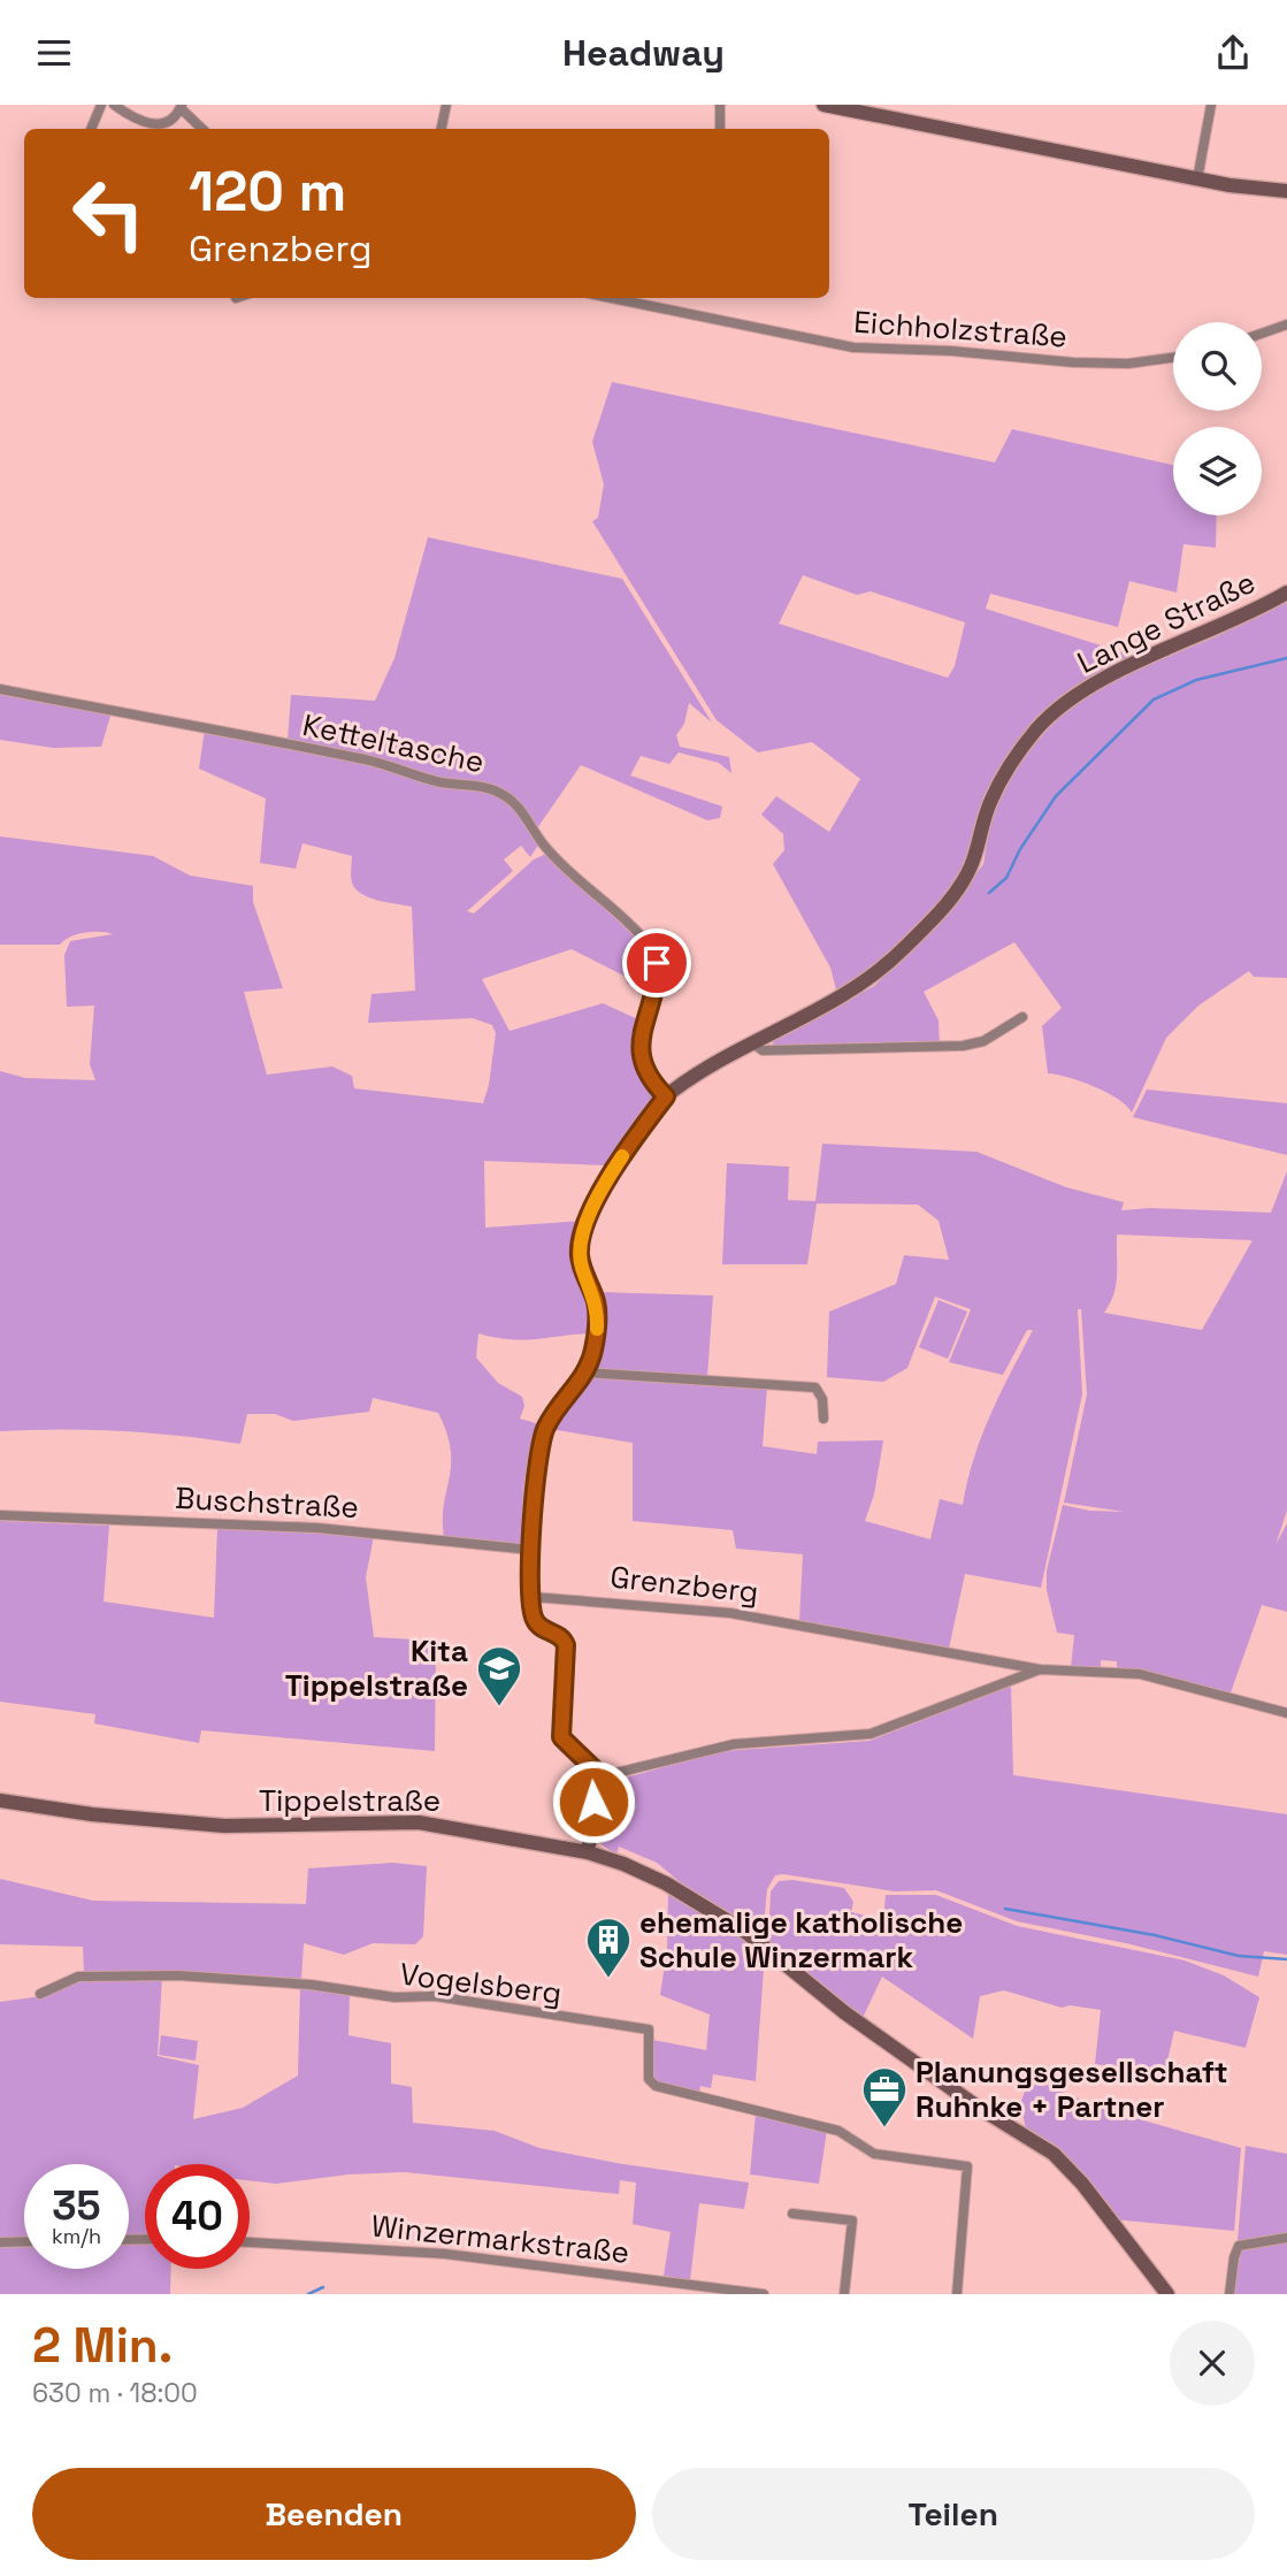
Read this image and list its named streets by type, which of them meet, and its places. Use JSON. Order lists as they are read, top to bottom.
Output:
{
  "streets": {
    "street": [
      "Eichholzstraße",
      "Lange Straße",
      "Ketteltasche",
      "Buschstraße",
      "Grenzberg",
      "Tippelstraße",
      "Vogelsberg",
      "Winzermarkstraße"
    ]
  },
  "crossings": [
    ["Lange Straße", "Ketteltasche"],
    ["Lange Straße", "Buschstraße"],
    ["Lange Straße", "Grenzberg"]
  ],
  "places": {
    "school or university": ["Kita Tippelstraße"],
    "building": ["ehemalige katholische Schule Winzermark"],
    "office": ["Planungsgesellschaft Ruhnke + Partner"]
  },
  "page": {
    "header": "Headway",
    "turn": ["120 m", "Grenzberg"],
    "speed": "35 km/h",
    "limit": "40",
    "heading": ["2 Min.", "630 m · 18:00"],
    "buttons": ["Beenden", "Teilen"]
  }
}
